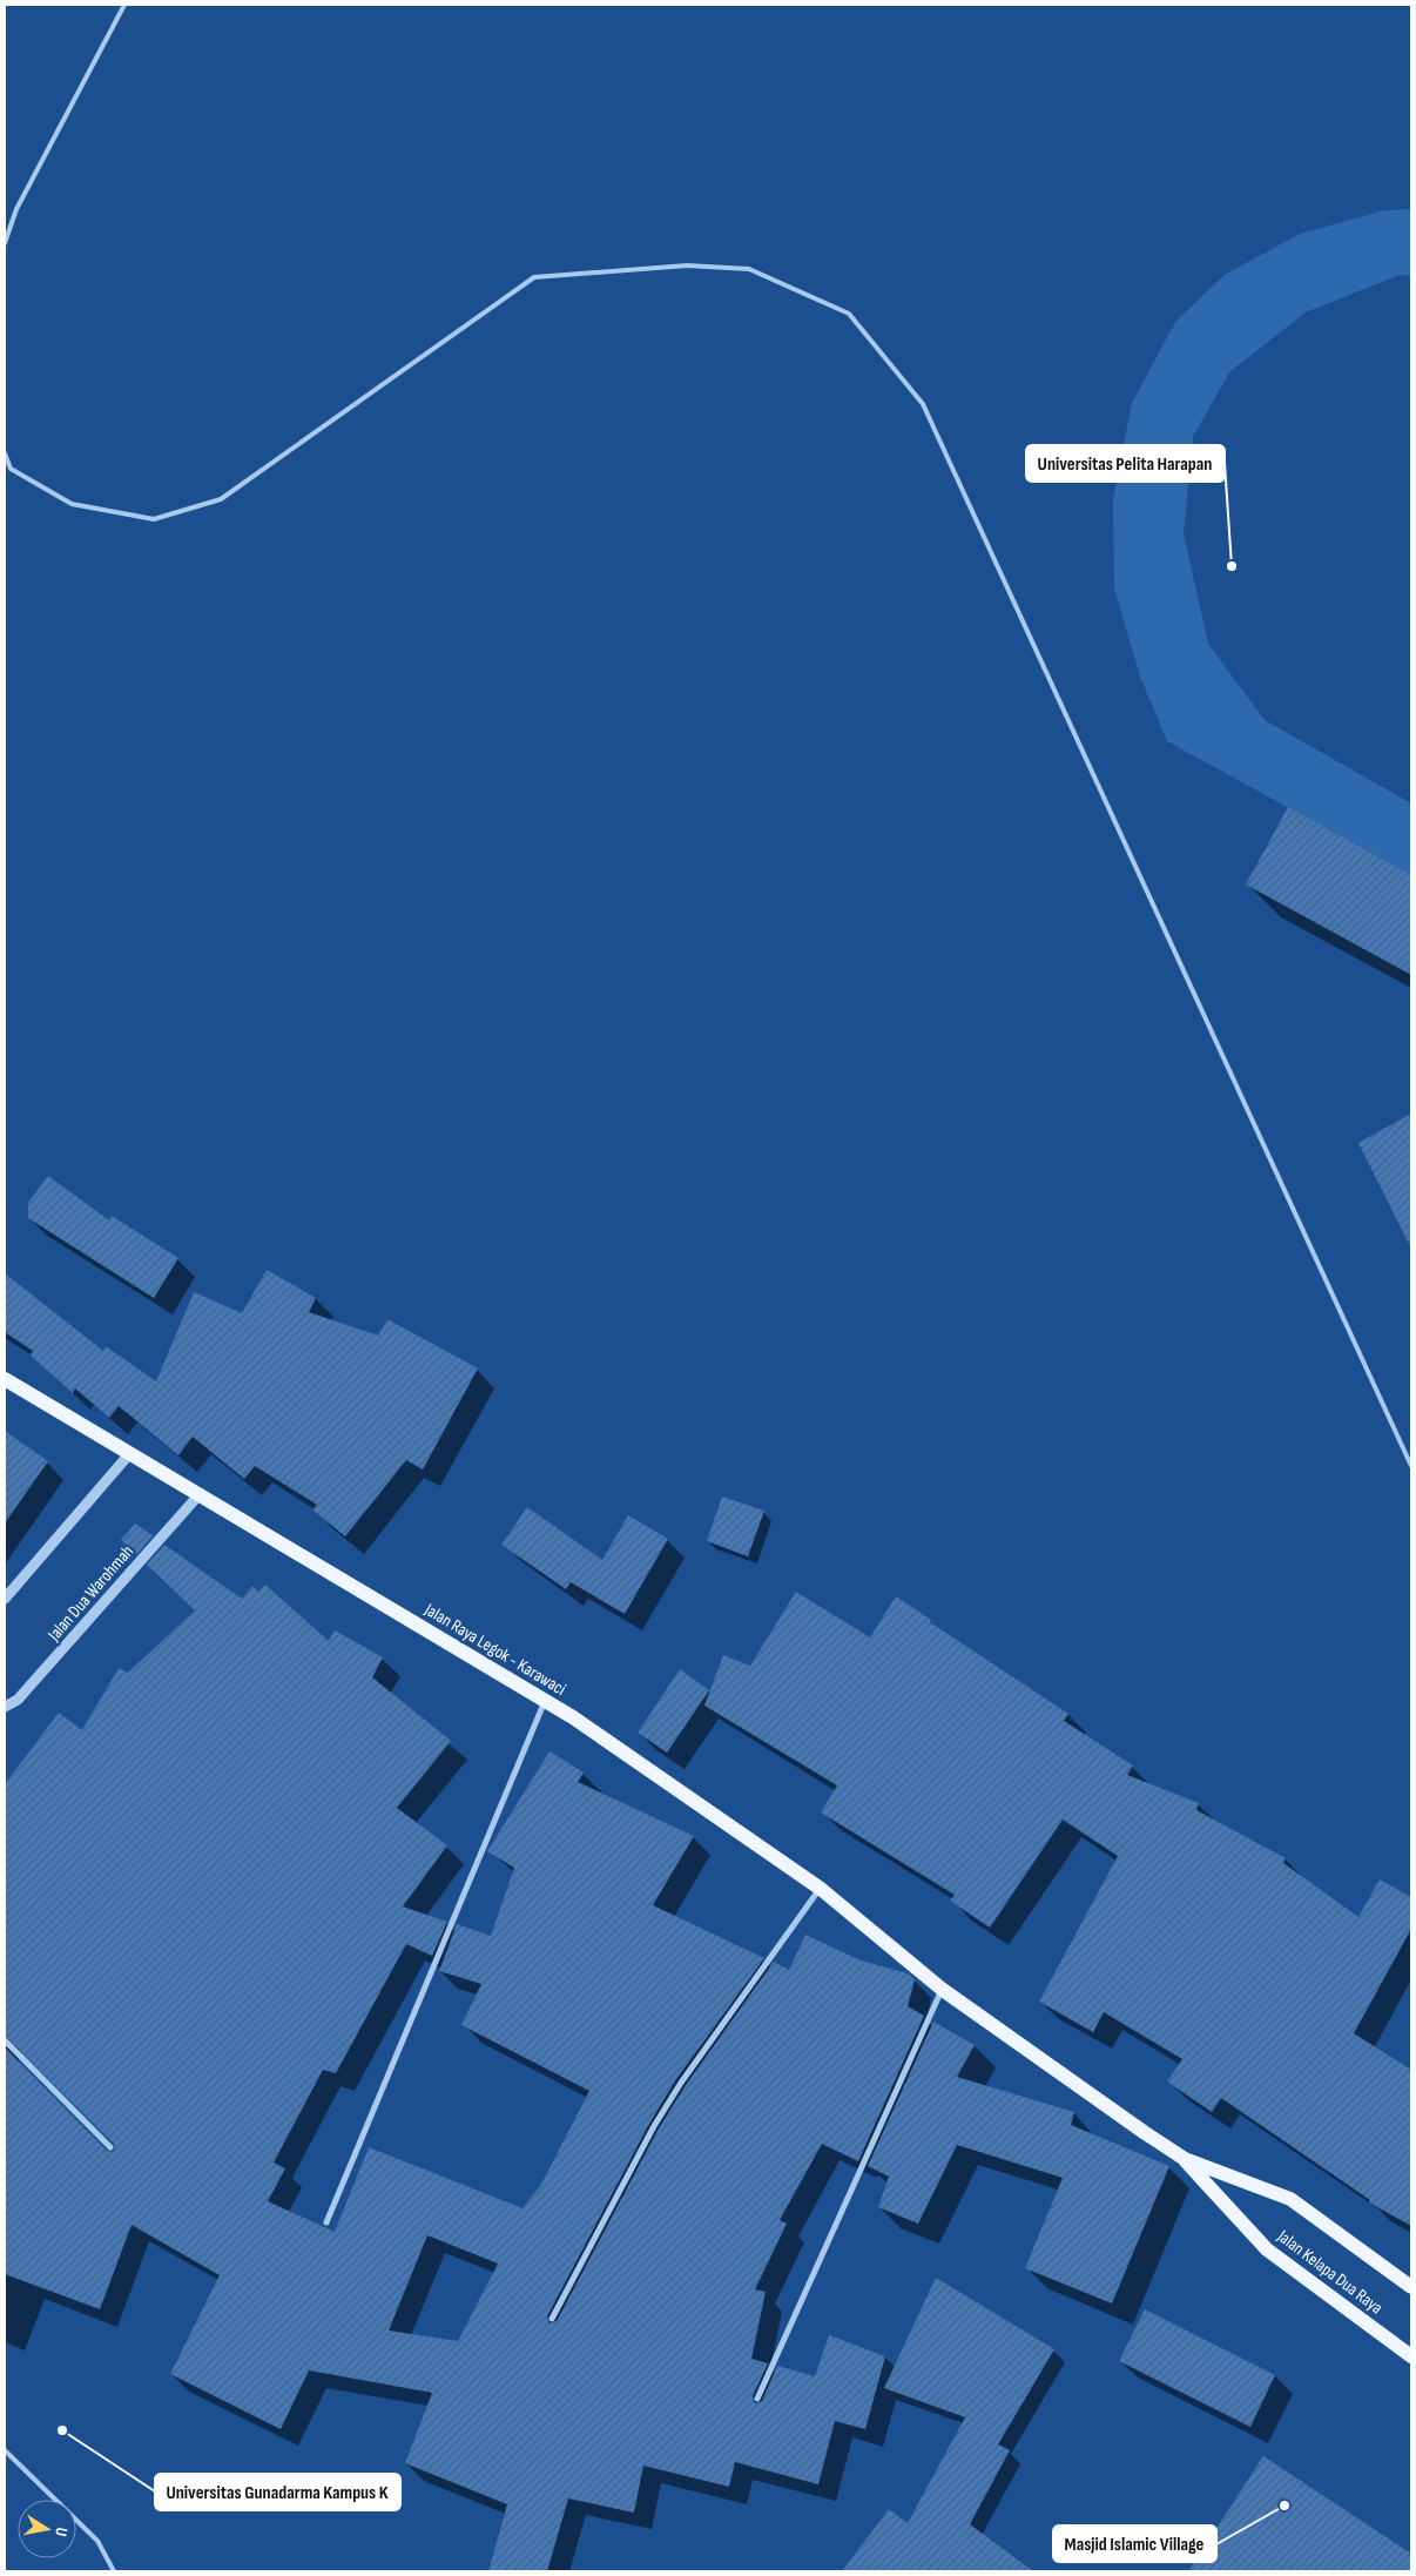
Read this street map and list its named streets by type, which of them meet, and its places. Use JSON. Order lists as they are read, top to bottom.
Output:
{
  "streets": {
    "main road": ["Jalan Raya Legok - Karawaci", "Jalan Kelapa Dua Raya"],
    "street": ["Jalan Dua Warohmah"]
  },
  "crossings": [
    ["Jalan Dua Warohmah", "Jalan Raya Legok - Karawaci"],
    ["Jalan Raya Legok - Karawaci", "Jalan Kelapa Dua Raya"]
  ],
  "places": ["Universitas Pelita Harapan", "Universitas Gunadarma Kampus K", "Masjid Islamic Village"],
  "north": "right"
}
